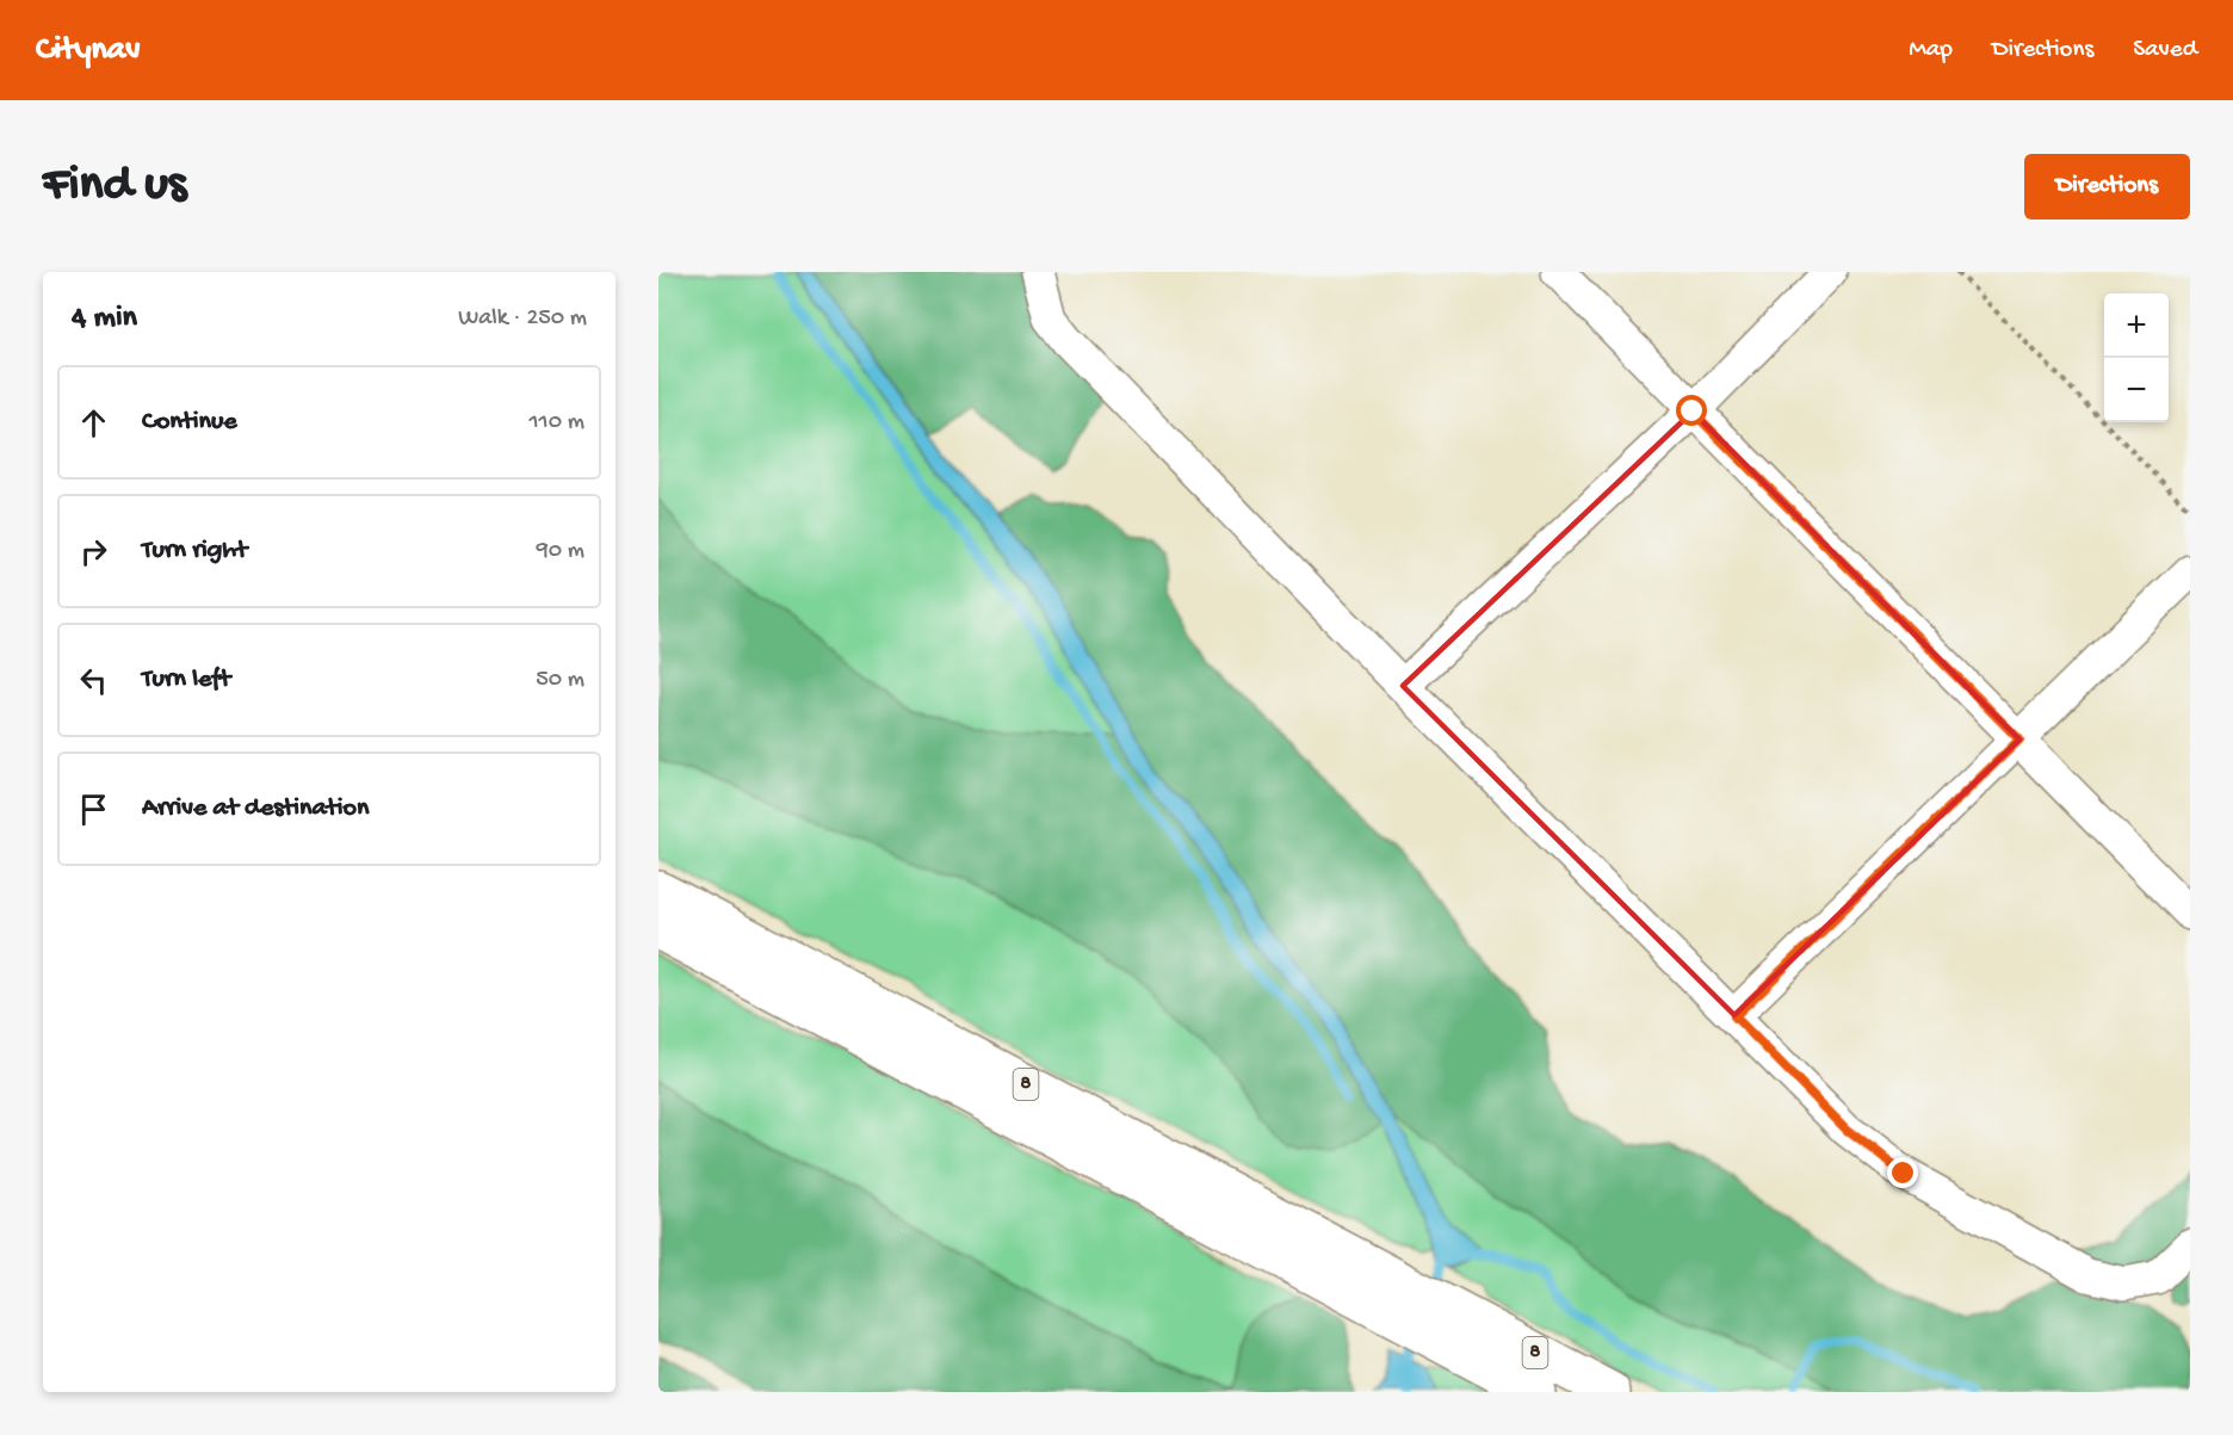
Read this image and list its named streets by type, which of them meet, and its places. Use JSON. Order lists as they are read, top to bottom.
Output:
{
  "streets": {
    "highway": ["8"]
  },
  "page": {
    "header": "Citynav",
    "nav": ["Map", "Directions", "Saved"],
    "buttons": "Directions",
    "title": "Find us",
    "heading": ["4 min", "Walk · 250 m"],
    "map_buttons": ["+", "−"],
    "list": [
      ["Continue", "110 m"],
      ["Turn right", "90 m"],
      ["Turn left", "50 m"],
      "Arrive at destination"
    ]
  }
}
